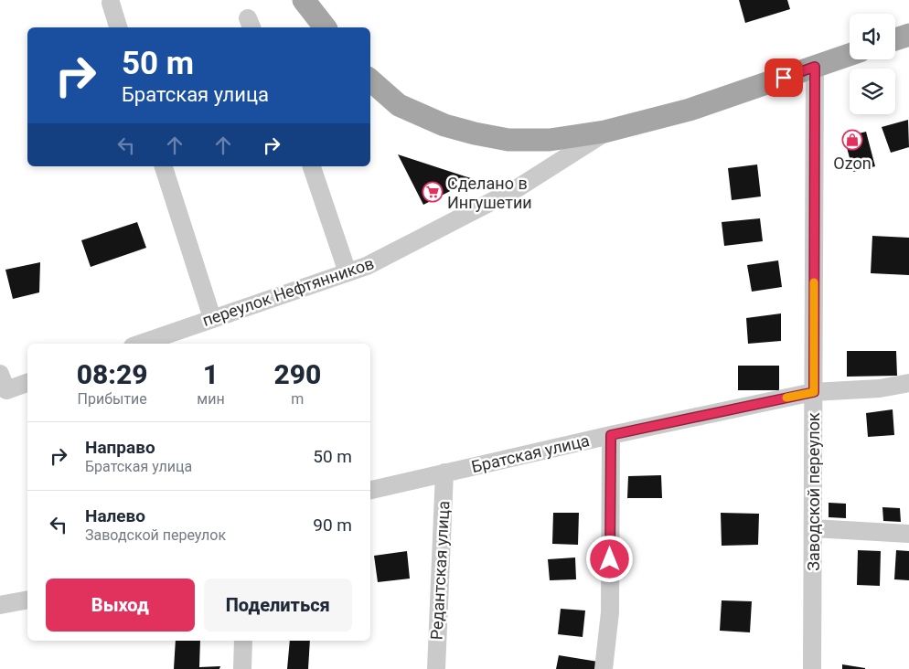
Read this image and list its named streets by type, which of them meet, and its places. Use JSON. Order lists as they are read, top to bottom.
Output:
{
  "streets": {
    "street": [
      "переулок Нефтянников",
      "Братская улица",
      "Заводской переулок",
      "Редантская улица"
    ]
  },
  "crossings": [
    ["Братская улица", "Заводской переулок"],
    ["Братская улица", "Редантская улица"]
  ],
  "places": {
    "shop": ["Ozon"],
    "supermarket": ["Сделано в Ингушетии"]
  },
  "page": {
    "turn": ["50 m", "Братская улица"],
    "eta": [
      "08:29",
      "Прибытие",
      "1",
      "мин",
      "290",
      "m"
    ],
    "list": [
      {
        "name": "Направо",
        "note": "Братская улица",
        "value": "50 m"
      },
      {
        "name": "Налево",
        "note": "Заводской переулок",
        "value": "90 m"
      }
    ],
    "buttons": ["Выход", "Поделиться"]
  }
}
